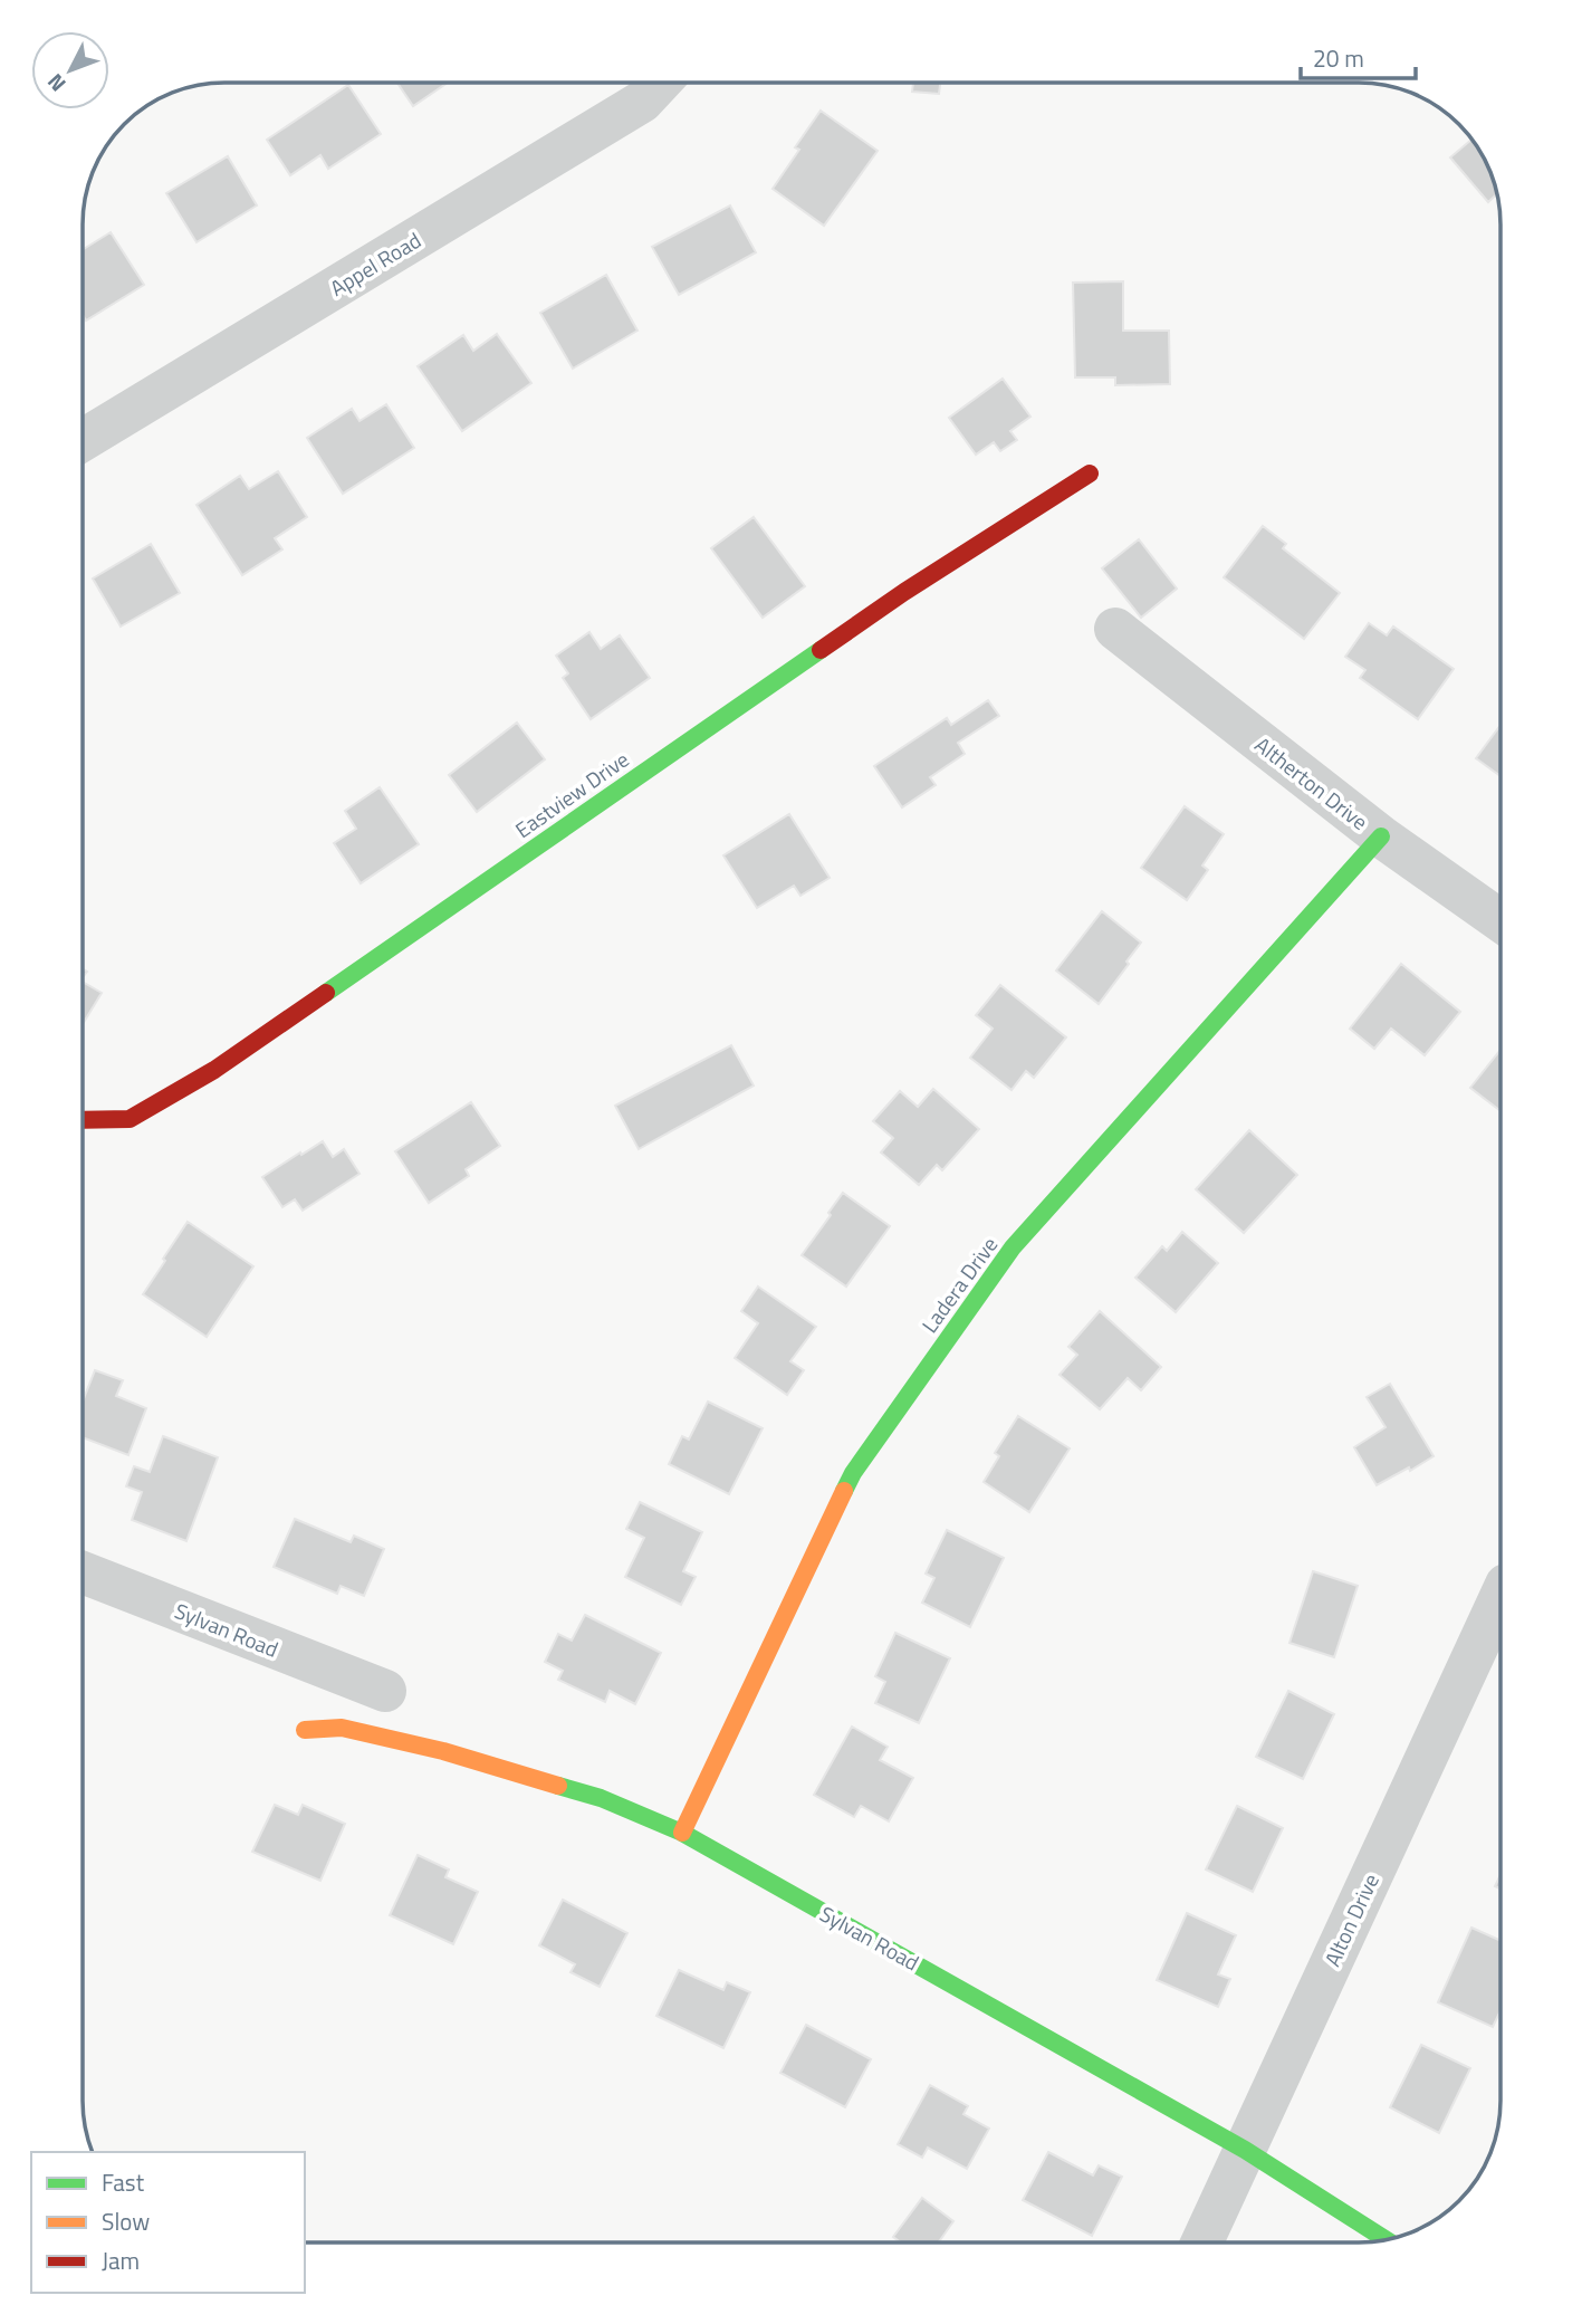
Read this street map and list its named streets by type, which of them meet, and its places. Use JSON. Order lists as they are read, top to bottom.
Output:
{
  "streets": {
    "street": [
      "Appel Road",
      "Altherton Drive",
      "Eastview Drive",
      "Ladera Drive",
      "Sylvan Road",
      "Alton Drive"
    ]
  },
  "crossings": [
    ["Altherton Drive", "Ladera Drive"],
    ["Ladera Drive", "Sylvan Road"],
    ["Sylvan Road", "Alton Drive"]
  ],
  "legend": ["Fast", "Slow", "Jam"],
  "scale_bar": "20 m",
  "north": "bottom left"
}
